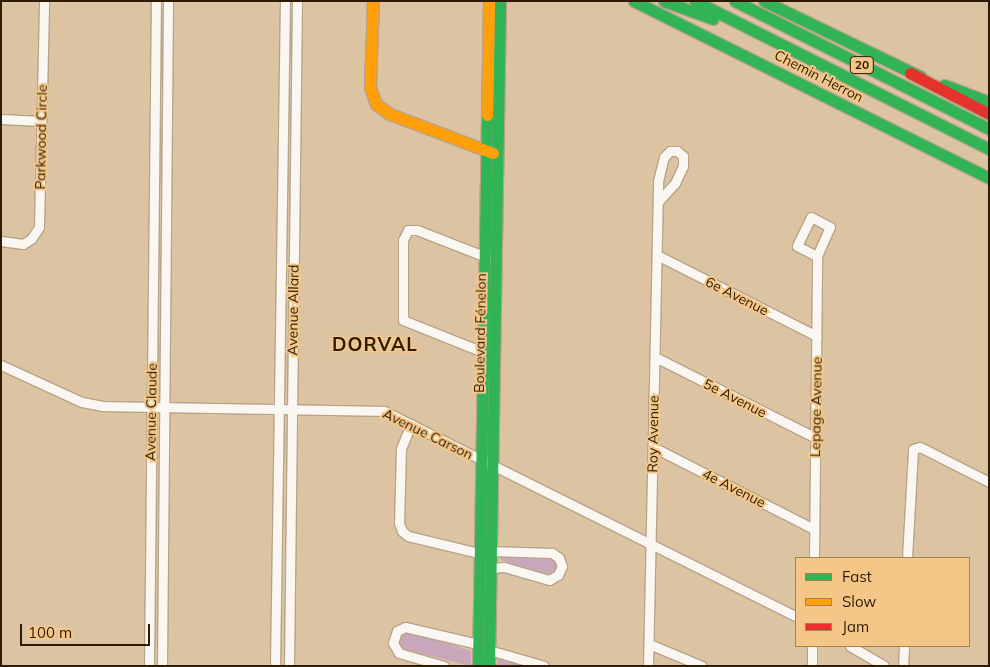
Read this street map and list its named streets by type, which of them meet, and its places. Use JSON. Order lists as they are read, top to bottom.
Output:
{
  "streets": {
    "main road": ["20", "Chemin Herron", "Boulevard Fénelon"],
    "street": [
      "Parkwood Circle",
      "6e Avenue",
      "Avenue Allard",
      "5e Avenue",
      "Lepage Avenue",
      "Avenue Claude",
      "Avenue Carson",
      "Roy Avenue",
      "4e Avenue"
    ]
  },
  "crossings": [
    ["6e Avenue", "Lepage Avenue"],
    ["6e Avenue", "Roy Avenue"],
    ["Avenue Allard", "Avenue Carson"],
    ["Boulevard Fénelon", "Avenue Carson"],
    ["5e Avenue", "Lepage Avenue"],
    ["5e Avenue", "Roy Avenue"],
    ["Lepage Avenue", "4e Avenue"],
    ["Avenue Claude", "Avenue Carson"],
    ["Avenue Carson", "Roy Avenue"],
    ["Roy Avenue", "4e Avenue"]
  ],
  "districts": ["DORVAL"],
  "legend": ["Fast", "Slow", "Jam"],
  "scale_bar": "100 m"
}
